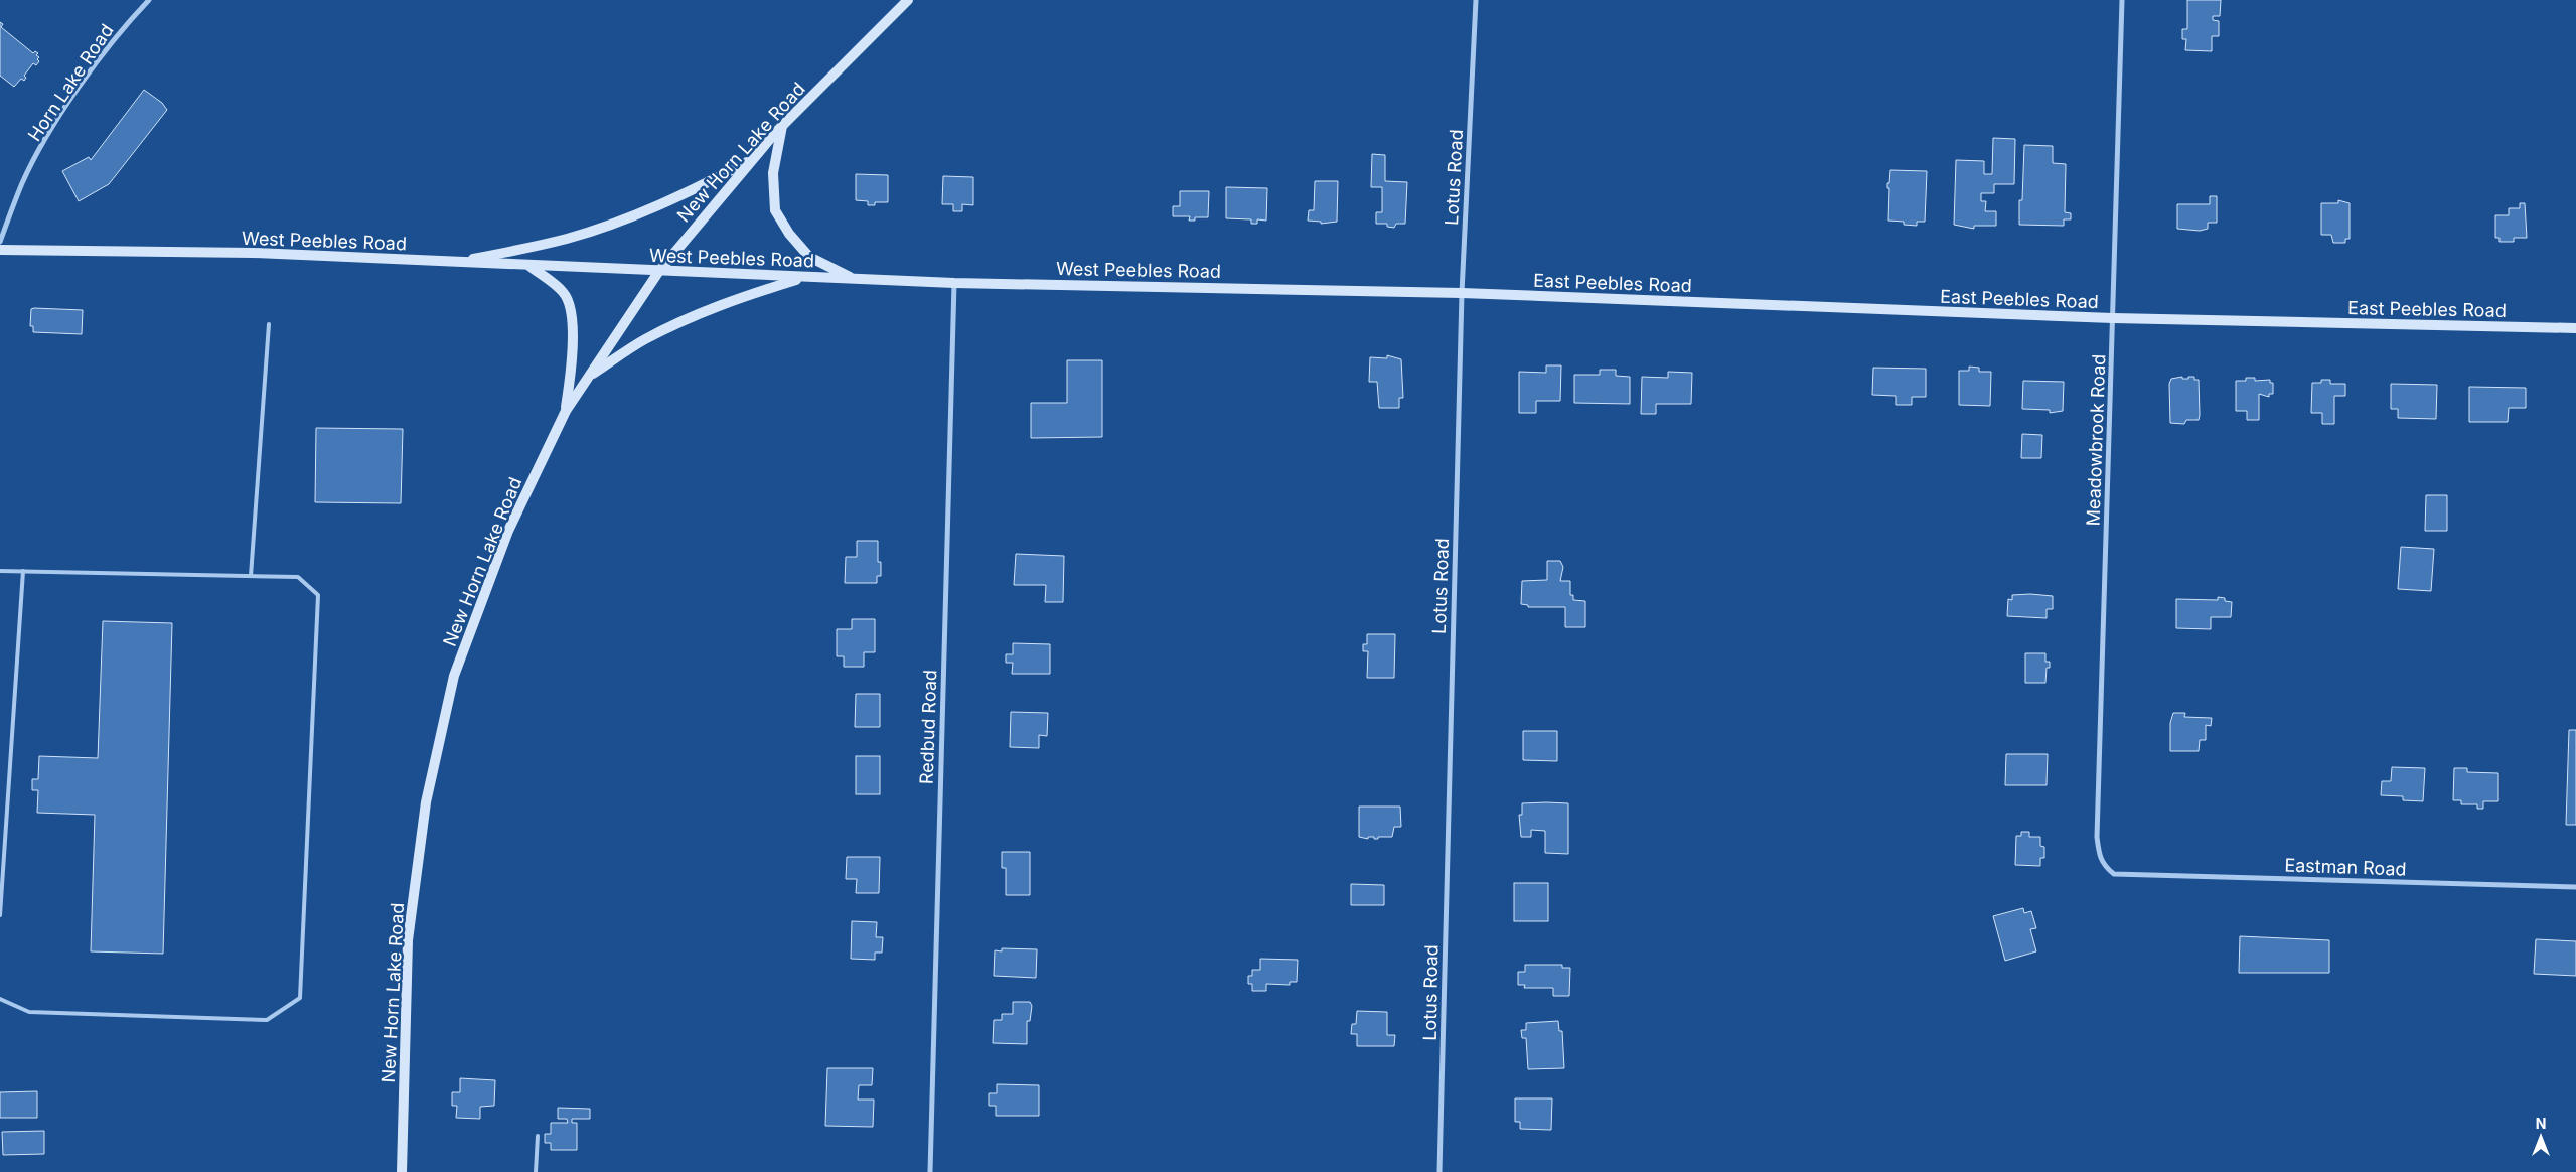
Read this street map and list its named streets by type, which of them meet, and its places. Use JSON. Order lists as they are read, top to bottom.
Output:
{
  "streets": {
    "main road": ["New Horn Lake Road", "West Peebles Road", "East Peebles Road"],
    "street": [
      "Horn Lake Road",
      "Lotus Road",
      "Meadowbrook Road",
      "Redbud Road",
      "Eastman Road"
    ]
  },
  "crossings": [
    ["New Horn Lake Road", "West Peebles Road"],
    ["Lotus Road", "West Peebles Road"],
    ["Lotus Road", "East Peebles Road"],
    ["West Peebles Road", "East Peebles Road"],
    ["West Peebles Road", "Redbud Road"],
    ["East Peebles Road", "Meadowbrook Road"],
    ["Meadowbrook Road", "Eastman Road"]
  ],
  "north": "top"
}
